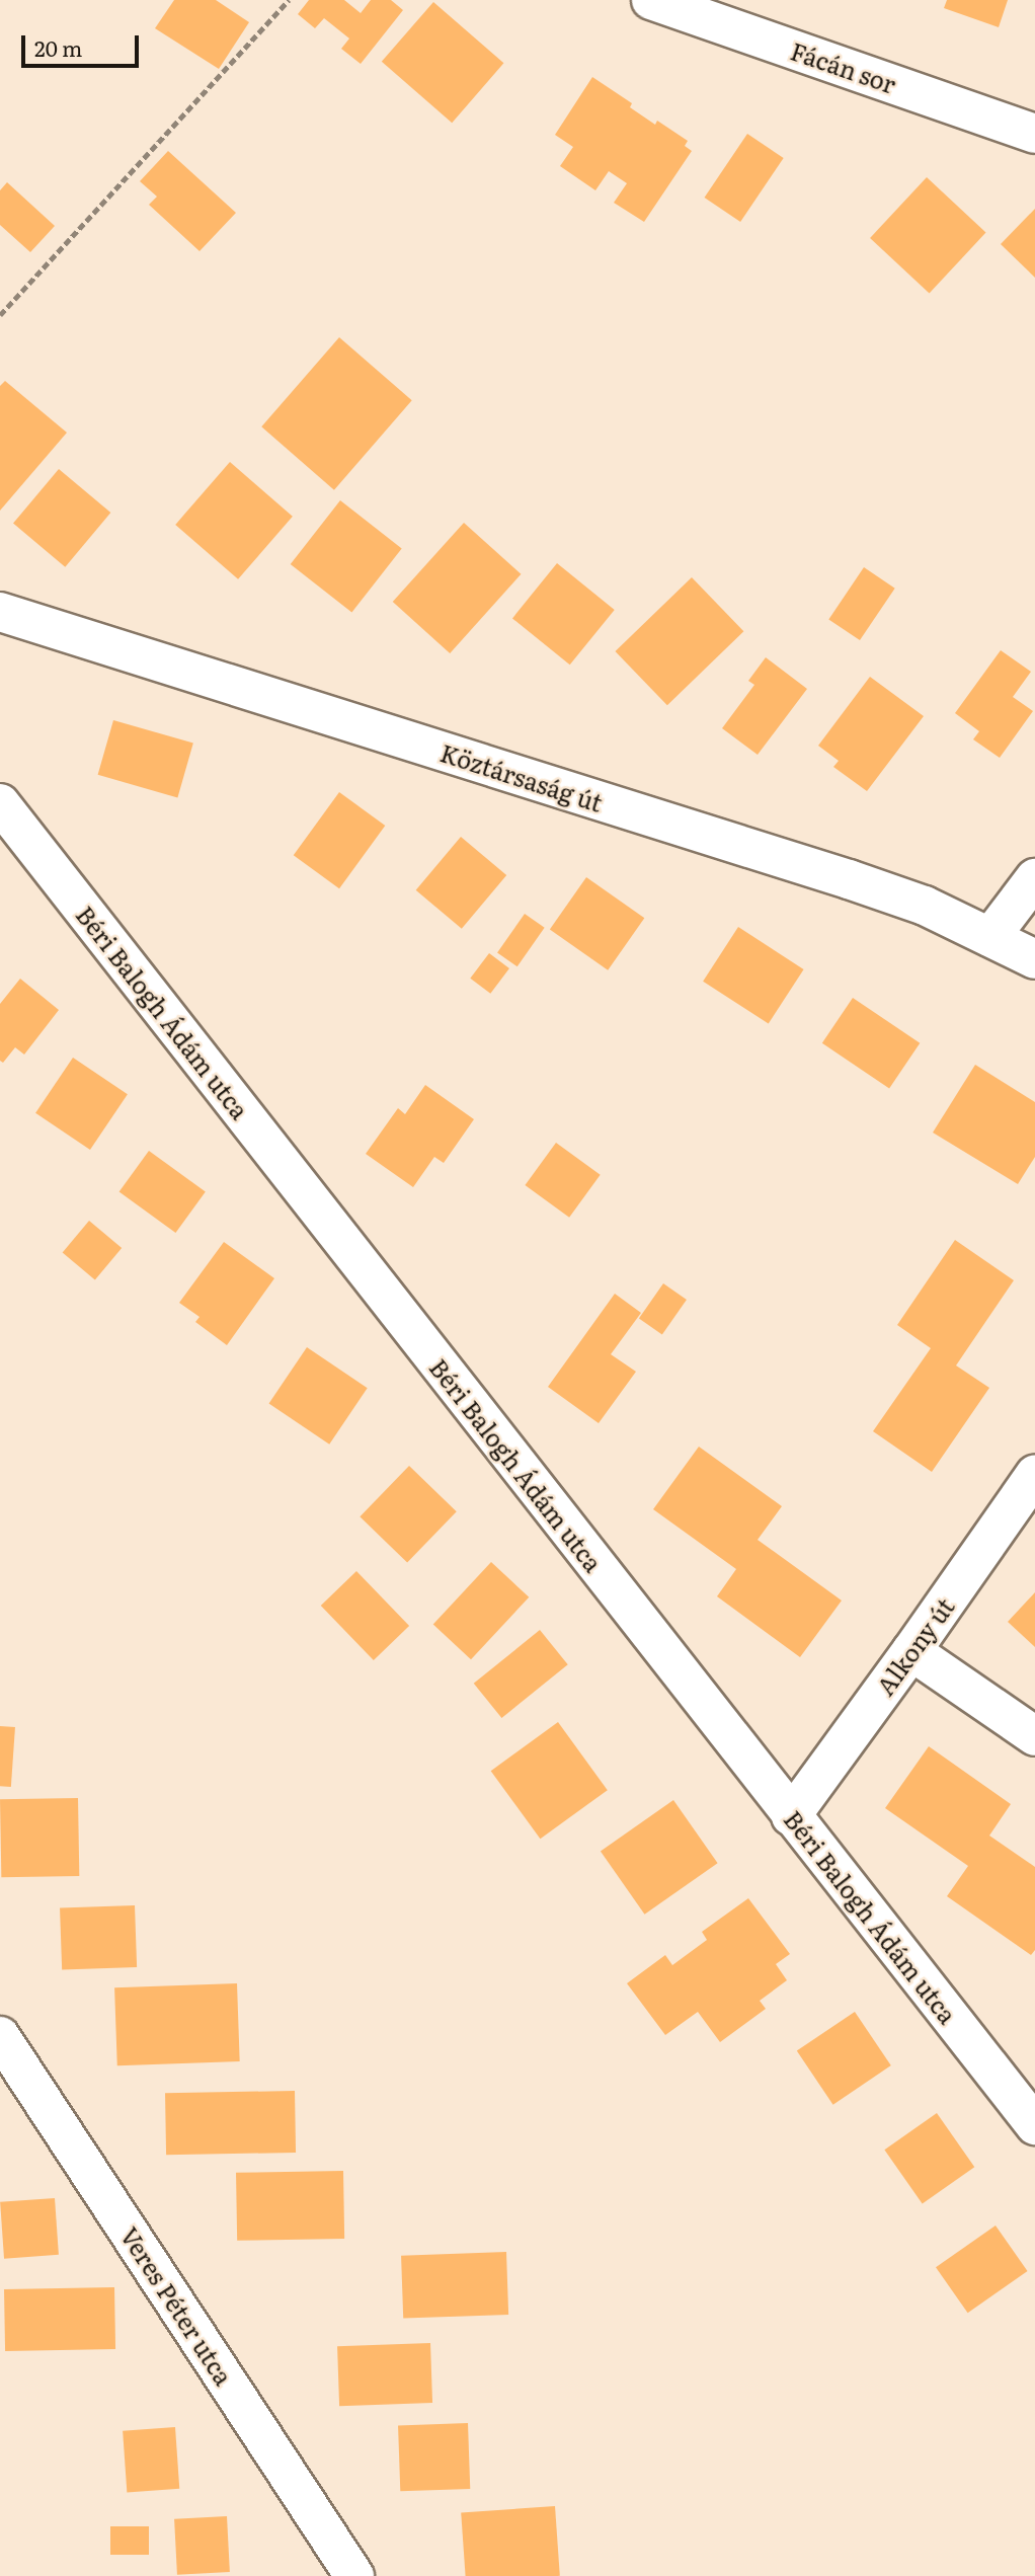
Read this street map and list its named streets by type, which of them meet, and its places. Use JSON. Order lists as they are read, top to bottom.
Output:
{
  "streets": {
    "street": [
      "Fácán sor",
      "Köztársaság út",
      "Béri Balogh Ádám utca",
      "Alkony út",
      "Veres Péter utca"
    ]
  },
  "crossings": [
    ["Béri Balogh Ádám utca", "Alkony út"]
  ],
  "scale_bar": "20 m"
}
